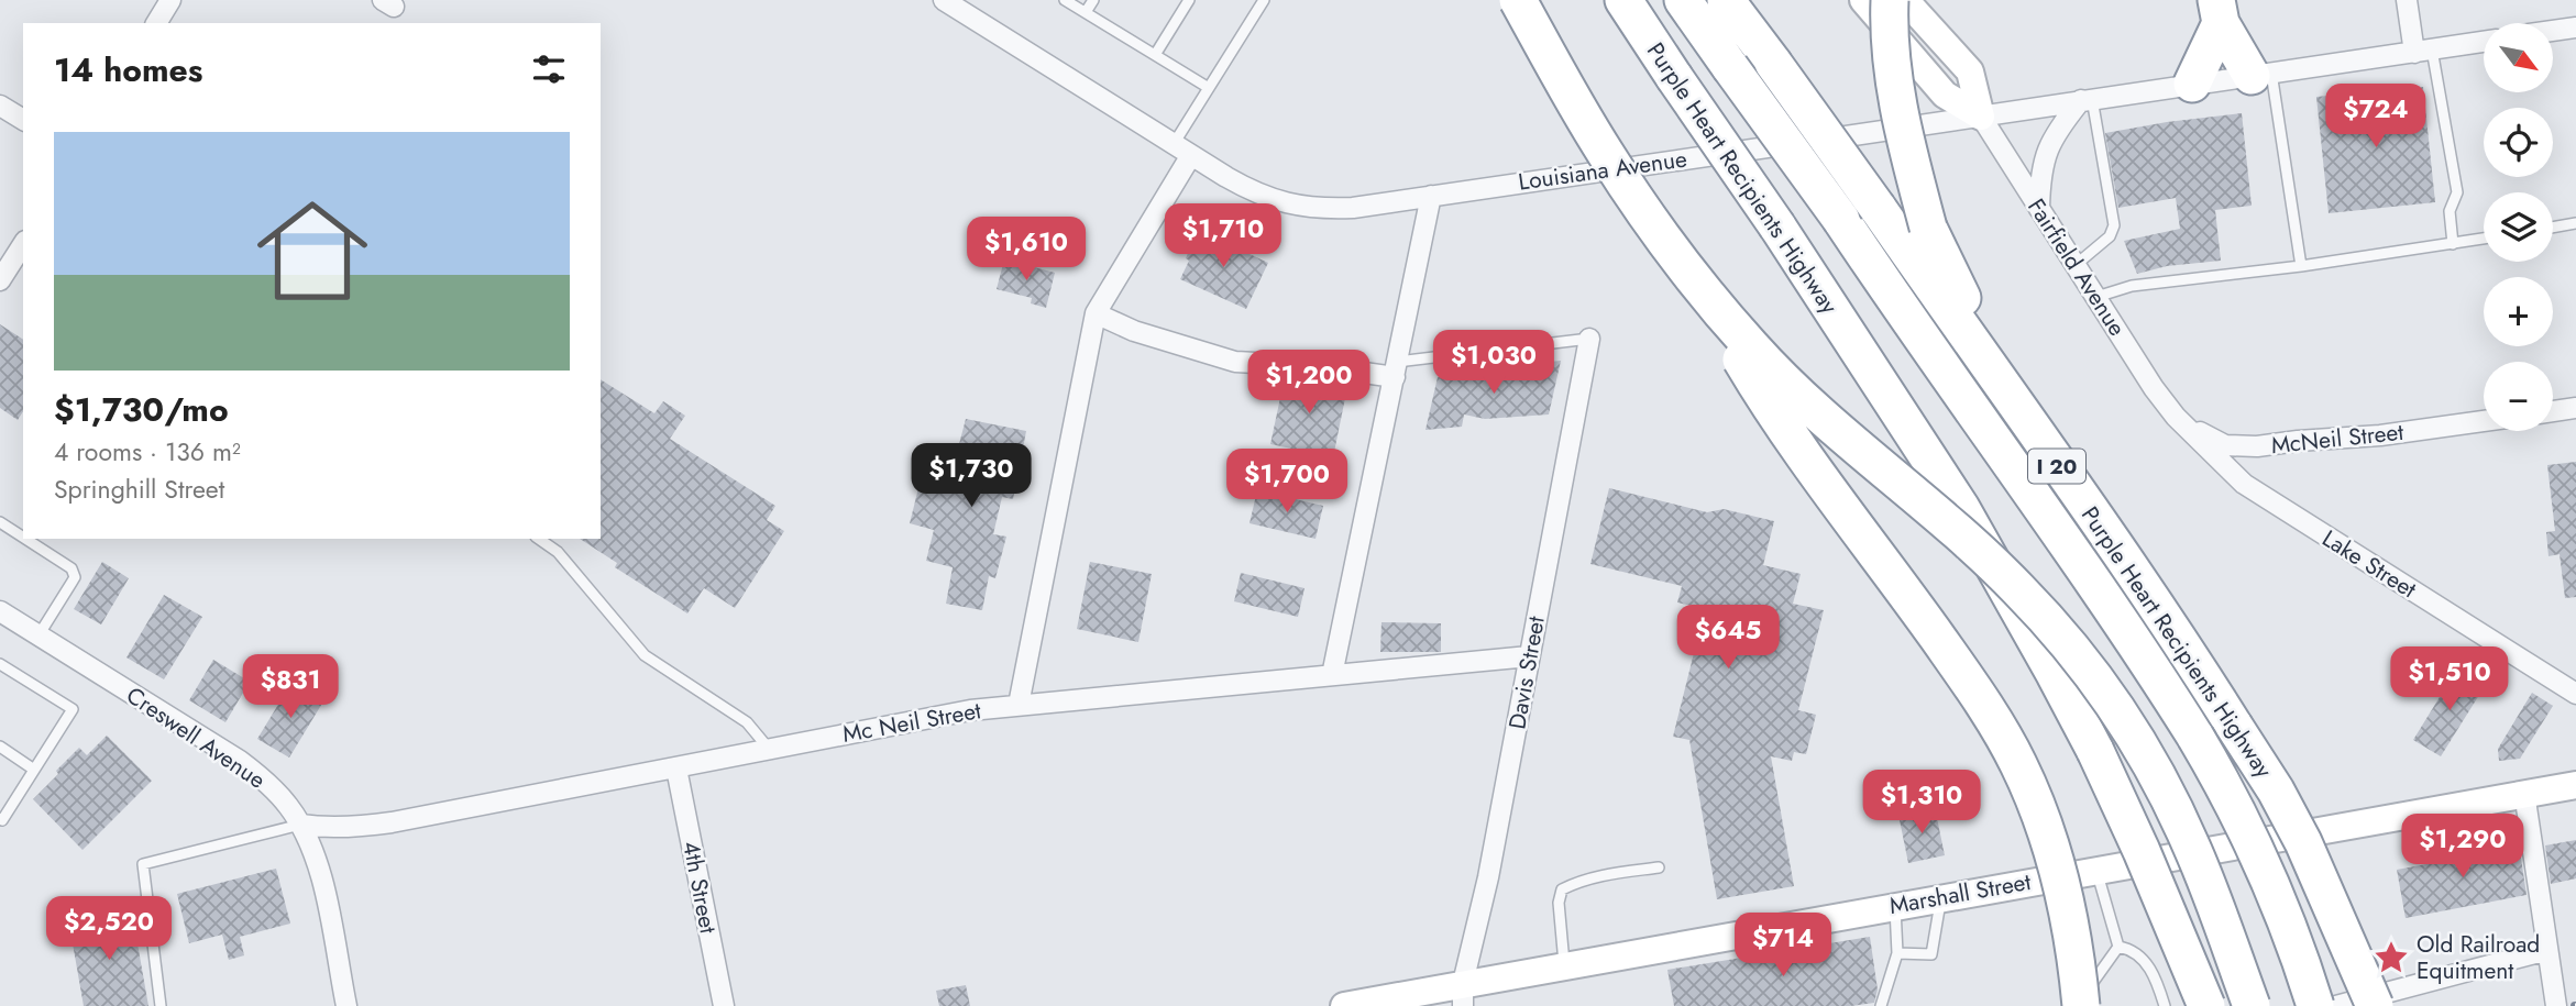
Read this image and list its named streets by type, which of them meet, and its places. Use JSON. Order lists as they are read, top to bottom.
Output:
{
  "streets": {
    "highway": ["Purple Heart Recipients Highway", "I 20"],
    "street": [
      "Louisiana Avenue",
      "Fairfield Avenue",
      "McNeil Street",
      "Lake Street",
      "Davis Street",
      "Mc Neil Street",
      "Creswell Avenue",
      "4th Street",
      "Marshall Street"
    ]
  },
  "crossings": [
    ["Louisiana Avenue", "Fairfield Avenue"],
    ["Fairfield Avenue", "McNeil Street"],
    ["Fairfield Avenue", "Lake Street"],
    ["McNeil Street", "Lake Street"],
    ["Davis Street", "Mc Neil Street"],
    ["Davis Street", "Marshall Street"],
    ["Mc Neil Street", "Creswell Avenue"],
    ["Mc Neil Street", "4th Street"]
  ],
  "places": {
    "place": ["Old Railroad Equitment"]
  },
  "north": "bottom right",
  "page": {
    "map_buttons": ["+", "−"],
    "heading": "14 homes",
    "price": [
      "$724",
      "$1,710",
      "$1,610",
      "$1,030",
      "$1,200",
      "$1,730",
      "$1,700",
      "$645",
      "$1,510",
      "$831",
      "$1,310",
      "$1,290",
      "$2,520",
      "$714"
    ],
    "list": [
      {
        "name": "$1,730/mo",
        "note": "4 rooms · 136 m² · Springhill Street"
      }
    ]
  }
}
